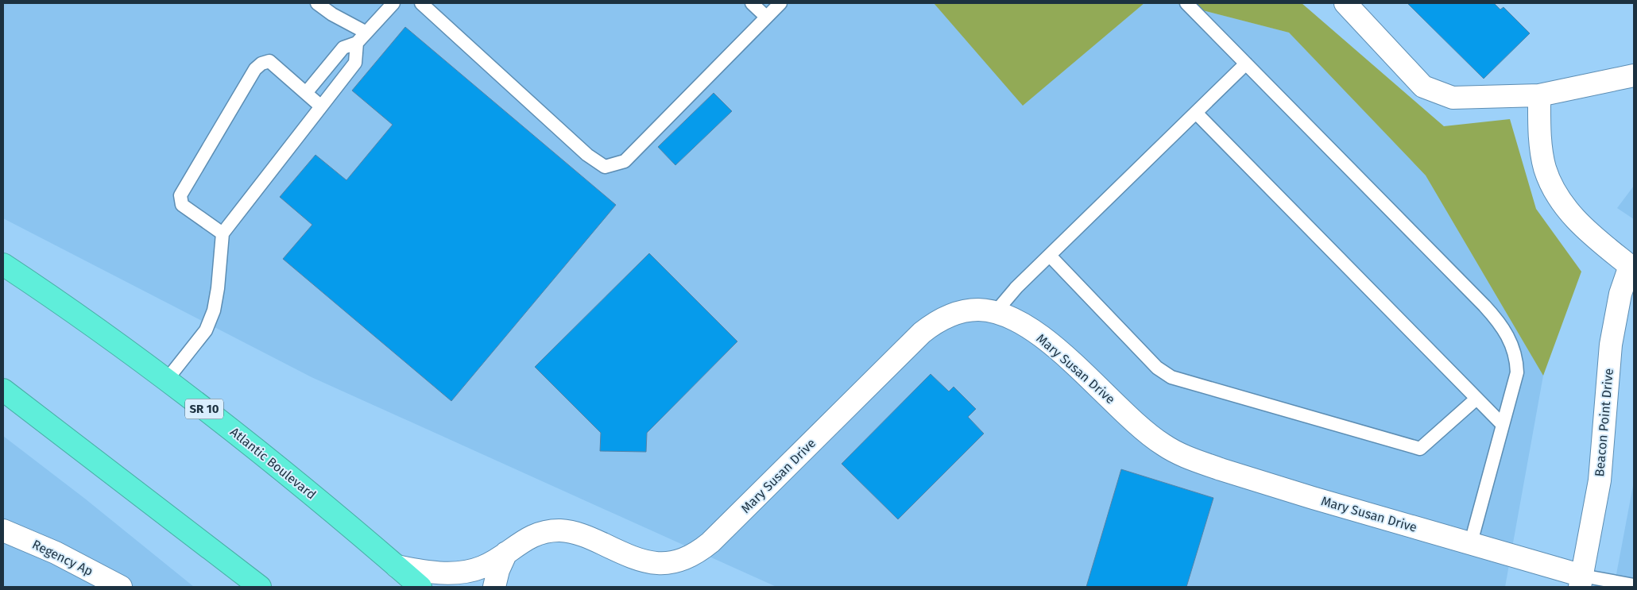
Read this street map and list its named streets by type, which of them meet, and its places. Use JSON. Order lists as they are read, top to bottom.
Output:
{
  "streets": {
    "highway": ["SR 10", "Atlantic Boulevard"],
    "street": ["Mary Susan Drive", "Beacon Point Drive", "Regency Ap"]
  },
  "crossings": [
    ["Mary Susan Drive", "Beacon Point Drive"],
    ["Mary Susan Drive", "Atlantic Boulevard"]
  ]
}
